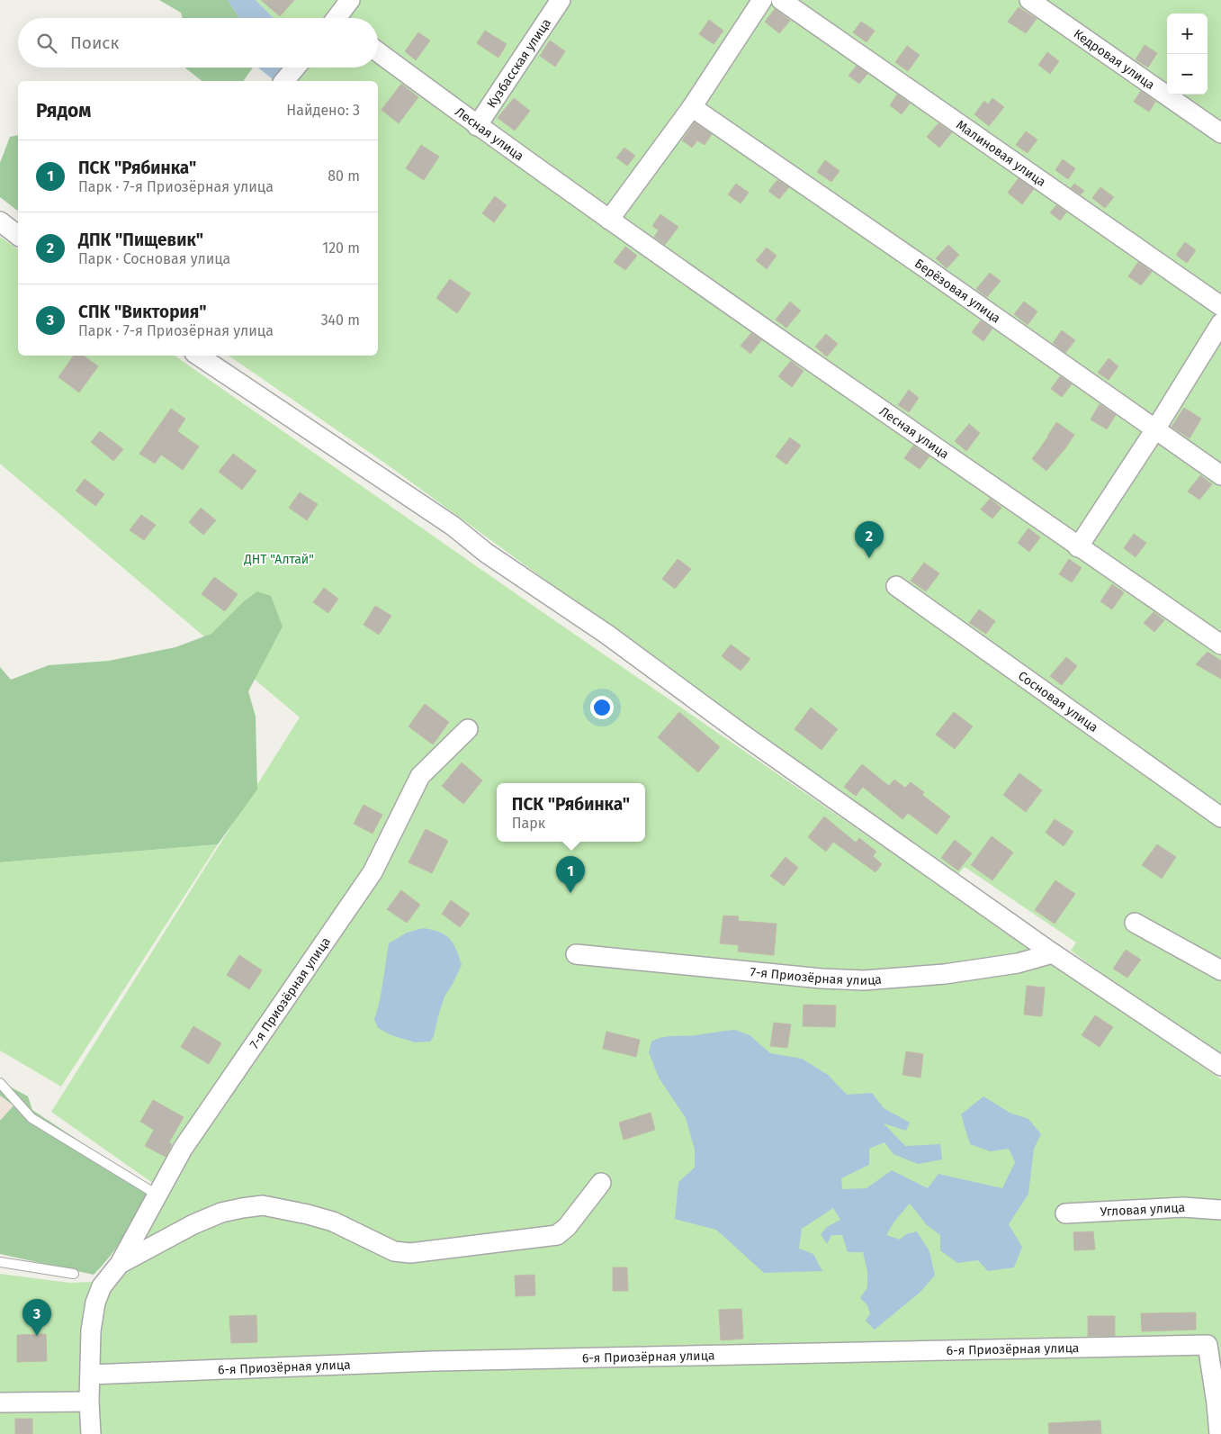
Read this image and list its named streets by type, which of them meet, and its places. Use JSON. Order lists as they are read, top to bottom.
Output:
{
  "streets": {
    "street": [
      "Кедровая улица",
      "Кузбасская улица",
      "Лесная улица",
      "Малиновая улица",
      "Берёзовая улица",
      "Сосновая улица",
      "7-я Приозёрная улица",
      "Угловая улица",
      "6-я Приозёрная улица"
    ]
  },
  "crossings": [
    ["Кузбасская улица", "Лесная улица"],
    ["7-я Приозёрная улица", "6-я Приозёрная улица"]
  ],
  "parks": ["ДНТ \"Алтай\""],
  "page": {
    "map_buttons": ["+", "−"],
    "search": "Поиск",
    "heading": ["Рядом", "Найдено: 3"],
    "list": [
      {
        "mark": "1",
        "name": "ПСК \"Рябинка\"",
        "note": "Парк · 7-я Приозёрная улица",
        "value": "80 m"
      },
      {
        "mark": "2",
        "name": "ДПК \"Пищевик\"",
        "note": "Парк · Сосновая улица",
        "value": "120 m"
      },
      {
        "mark": "3",
        "name": "СПК \"Виктория\"",
        "note": "Парк · 7-я Приозёрная улица",
        "value": "340 m"
      }
    ],
    "pins": ["2", "1", "3"],
    "popup": ["ПСК \"Рябинка\"", "Парк"]
  }
}
